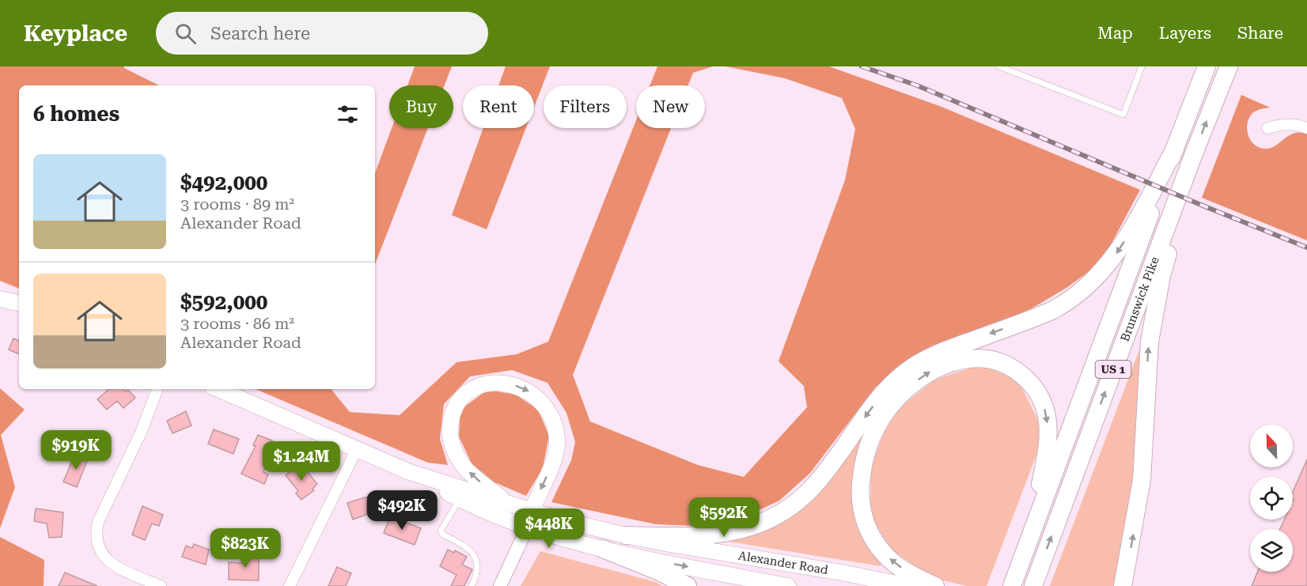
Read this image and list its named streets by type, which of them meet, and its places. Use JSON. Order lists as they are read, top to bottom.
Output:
{
  "streets": {
    "highway": ["Brunswick Pike", "US 1"],
    "main road": ["Alexander Road"]
  },
  "north": "top",
  "page": {
    "header": "Keyplace",
    "search": "Search here",
    "nav": ["Map", "Layers", "Share"],
    "chip": [
      "Buy",
      "Rent",
      "Filters",
      "New"
    ],
    "heading": "6 homes",
    "list": [
      {
        "name": "$492,000",
        "note": "3 rooms · 89 m² · Alexander Road"
      },
      {
        "name": "$592,000",
        "note": "3 rooms · 86 m² · Alexander Road"
      }
    ],
    "price": [
      "$919K",
      "$1.24M",
      "$492K",
      "$592K",
      "$448K",
      "$823K"
    ]
  }
}
